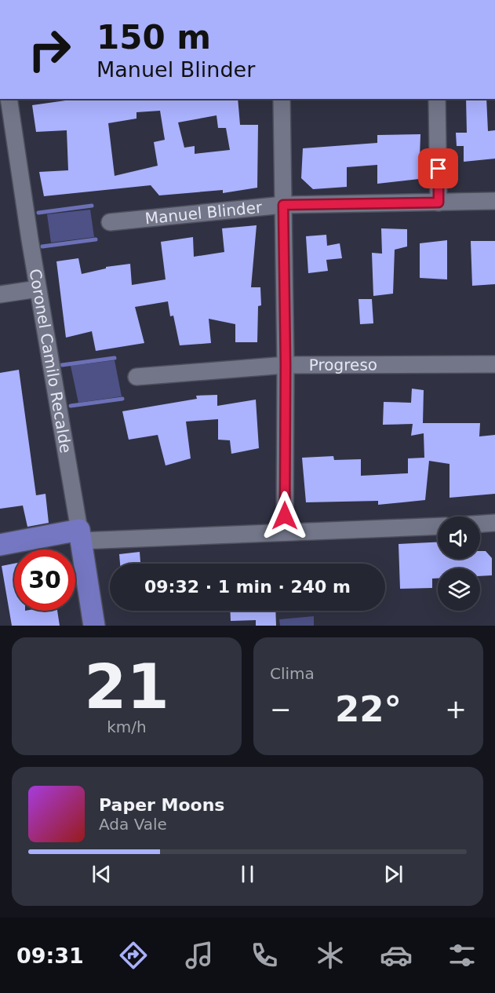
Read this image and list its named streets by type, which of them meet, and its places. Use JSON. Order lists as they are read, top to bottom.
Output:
{
  "streets": {
    "main road": ["Coronel Camilo Recalde"],
    "street": ["Manuel Blinder", "Progreso"]
  },
  "page": {
    "turn": ["150 m", "Manuel Blinder"],
    "limit": "30",
    "trip": "09:32 · 1 min · 240 m",
    "tile": [
      ["21", "km/h"],
      "Clima"
    ],
    "heat": ["−", "22°", "+"],
    "song": ["Paper Moons", "Ada Vale"],
    "tabs": "09:31"
  }
}
